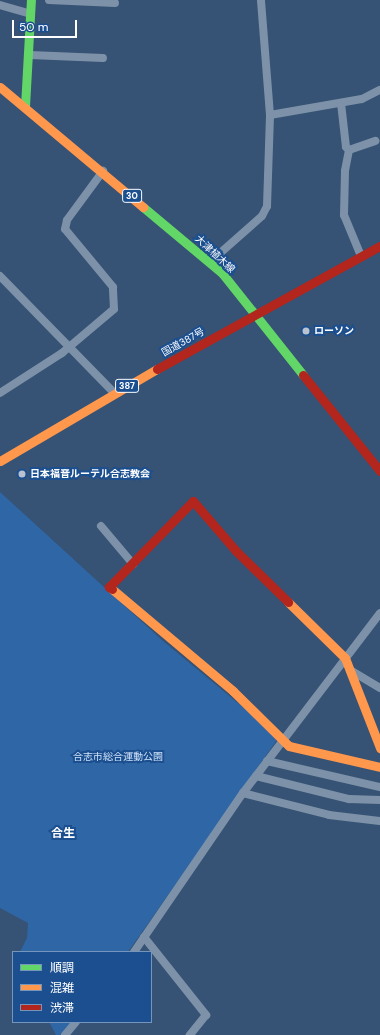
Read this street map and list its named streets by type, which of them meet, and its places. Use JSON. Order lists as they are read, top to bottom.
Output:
{
  "streets": {
    "main road": [
      "30",
      "大津植木線",
      "国道387号",
      "387"
    ]
  },
  "crossings": [
    ["大津植木線", "国道387号"]
  ],
  "districts": ["合生"],
  "parks": ["合志市総合運動公園"],
  "places": ["ローソン", "日本福音ルーテル合志教会"],
  "legend": ["順調", "混雑", "渋滞"],
  "scale_bar": "50 m"
}
